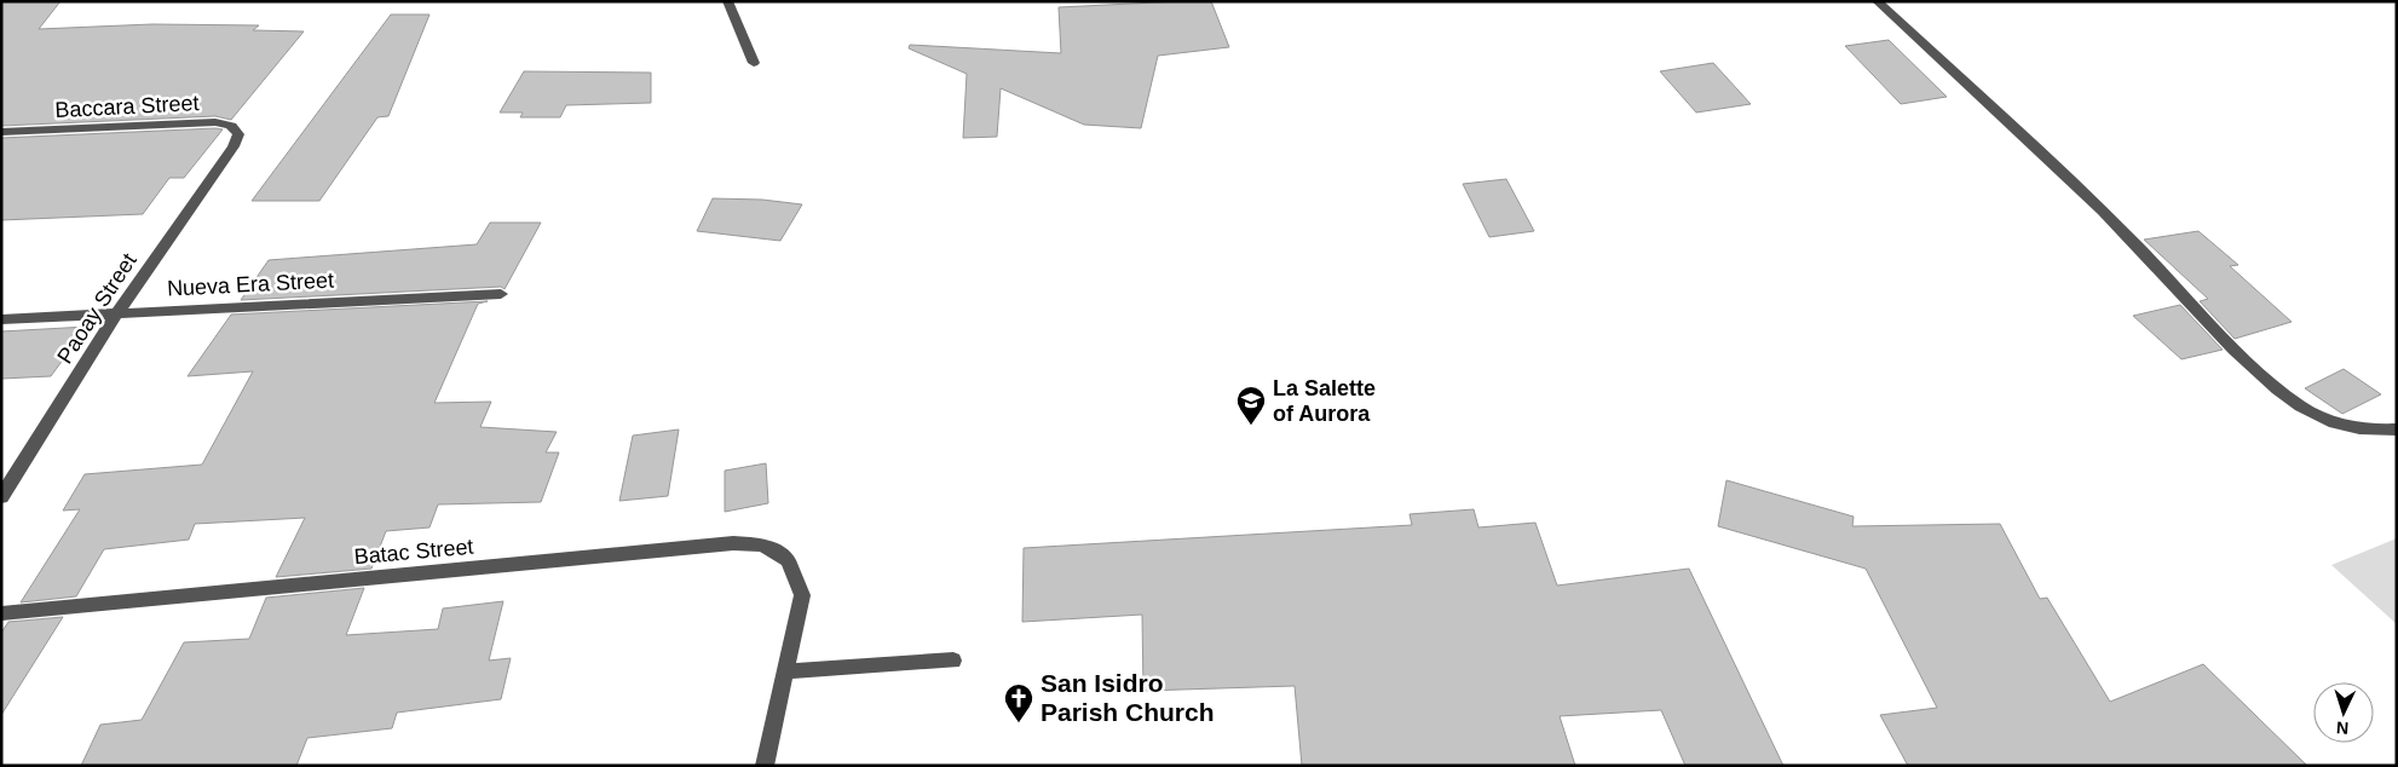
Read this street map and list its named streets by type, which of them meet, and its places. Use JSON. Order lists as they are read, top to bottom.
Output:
{
  "streets": {
    "street": [
      "Baccara Street",
      "Nueva Era Street",
      "Paoay Street",
      "Batac Street"
    ]
  },
  "crossings": [
    ["Baccara Street", "Paoay Street"],
    ["Nueva Era Street", "Paoay Street"]
  ],
  "places": {
    "school or university": ["La Salette of Aurora"],
    "church": ["San Isidro Parish Church"]
  },
  "north": "bottom"
}
